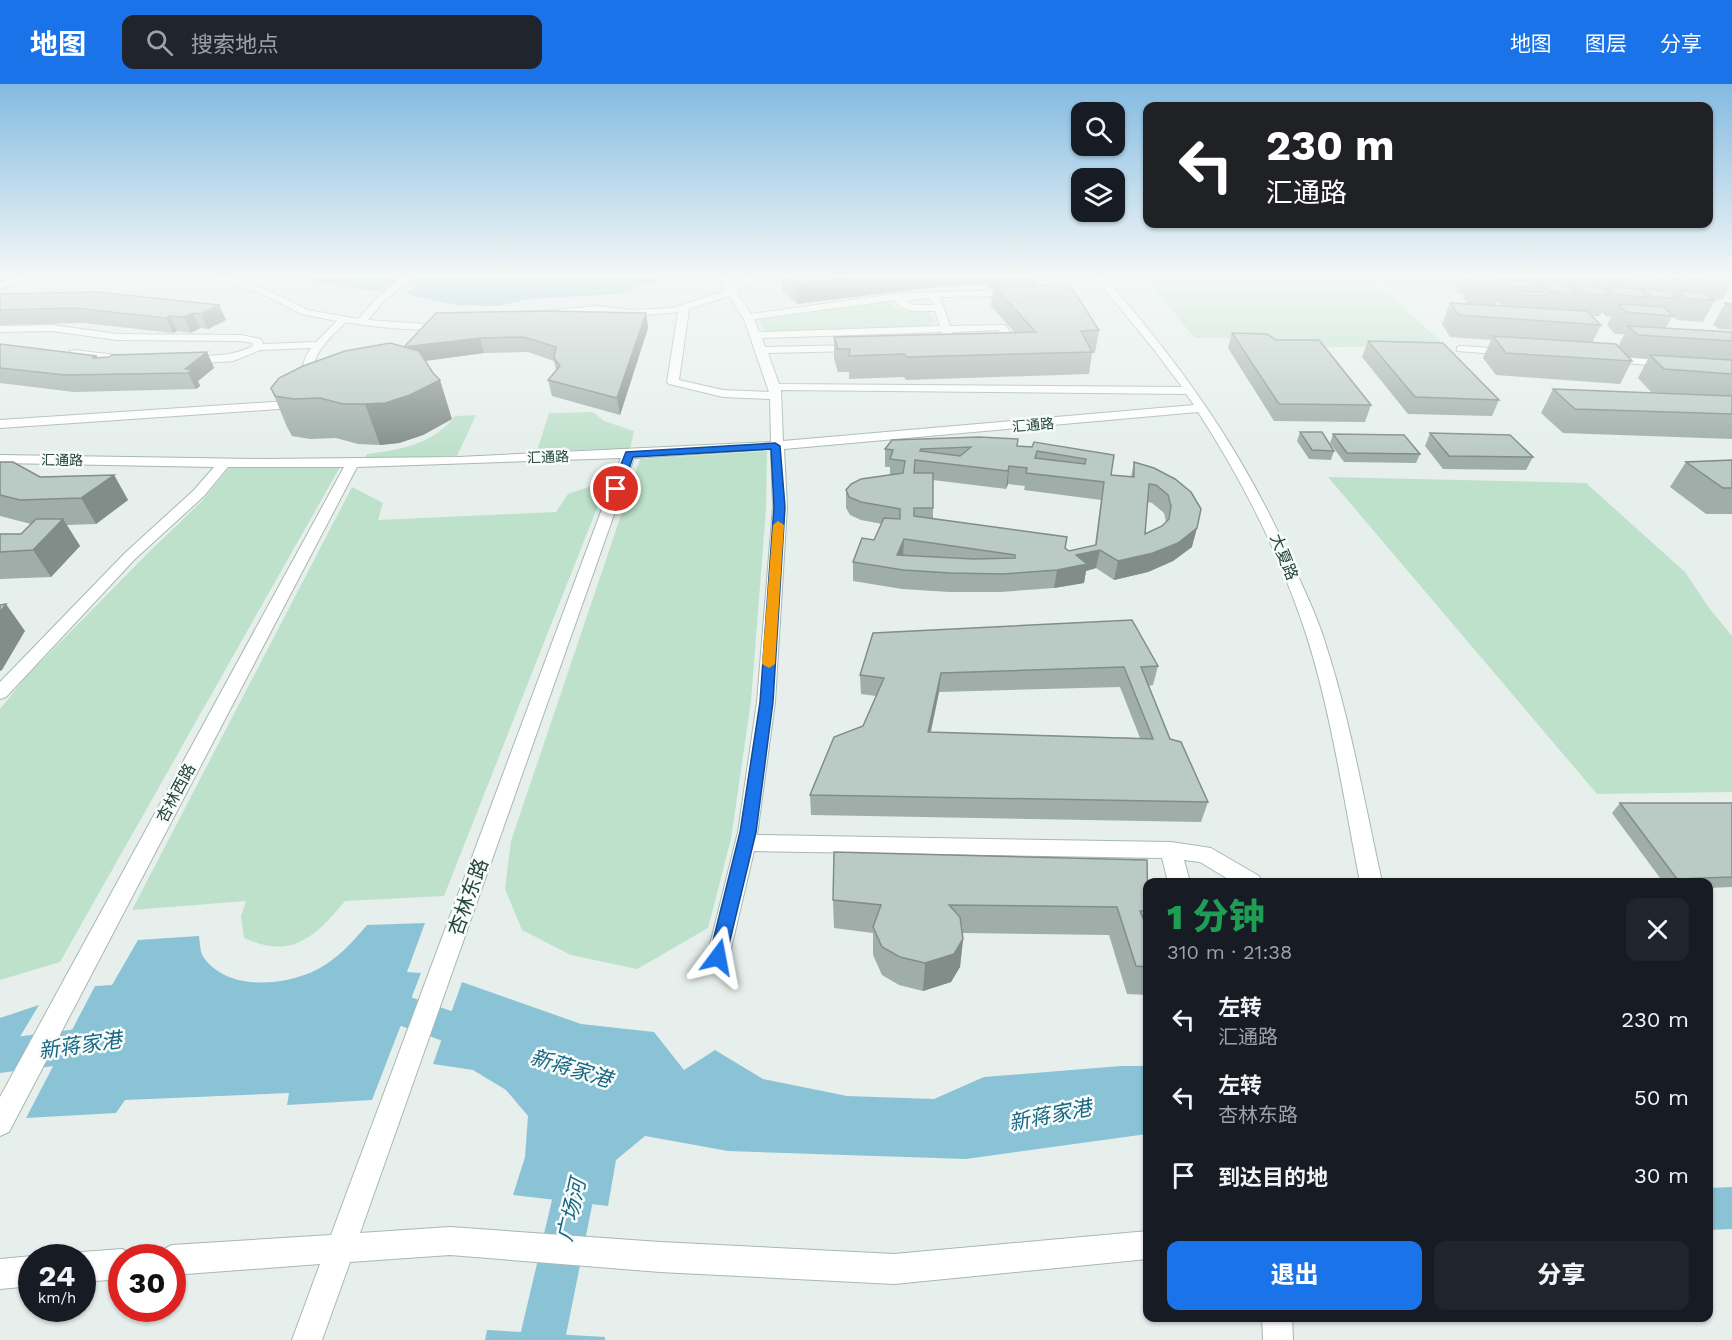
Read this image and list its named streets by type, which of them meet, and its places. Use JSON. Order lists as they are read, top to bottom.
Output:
{
  "streets": {
    "street": [
      "汇通路",
      "大夏路",
      "杏林西路",
      "杏林东路"
    ]
  },
  "crossings": [
    ["汇通路", "大夏路"],
    ["汇通路", "杏林西路"],
    ["汇通路", "杏林东路"]
  ],
  "water": ["新蒋家港", "广场河"],
  "page": {
    "header": "地图",
    "search": "搜索地点",
    "nav": ["地图", "图层", "分享"],
    "turn": ["230 m", "汇通路"],
    "heading": ["1 分钟", "310 m · 21:38"],
    "list": [
      {
        "name": "左转",
        "note": "汇通路",
        "value": "230 m"
      },
      {
        "name": "左转",
        "note": "杏林东路",
        "value": "50 m"
      },
      {
        "name": "到达目的地",
        "value": "30 m"
      }
    ],
    "buttons": ["退出", "分享"],
    "speed": "24 km/h",
    "limit": "30"
  }
}
